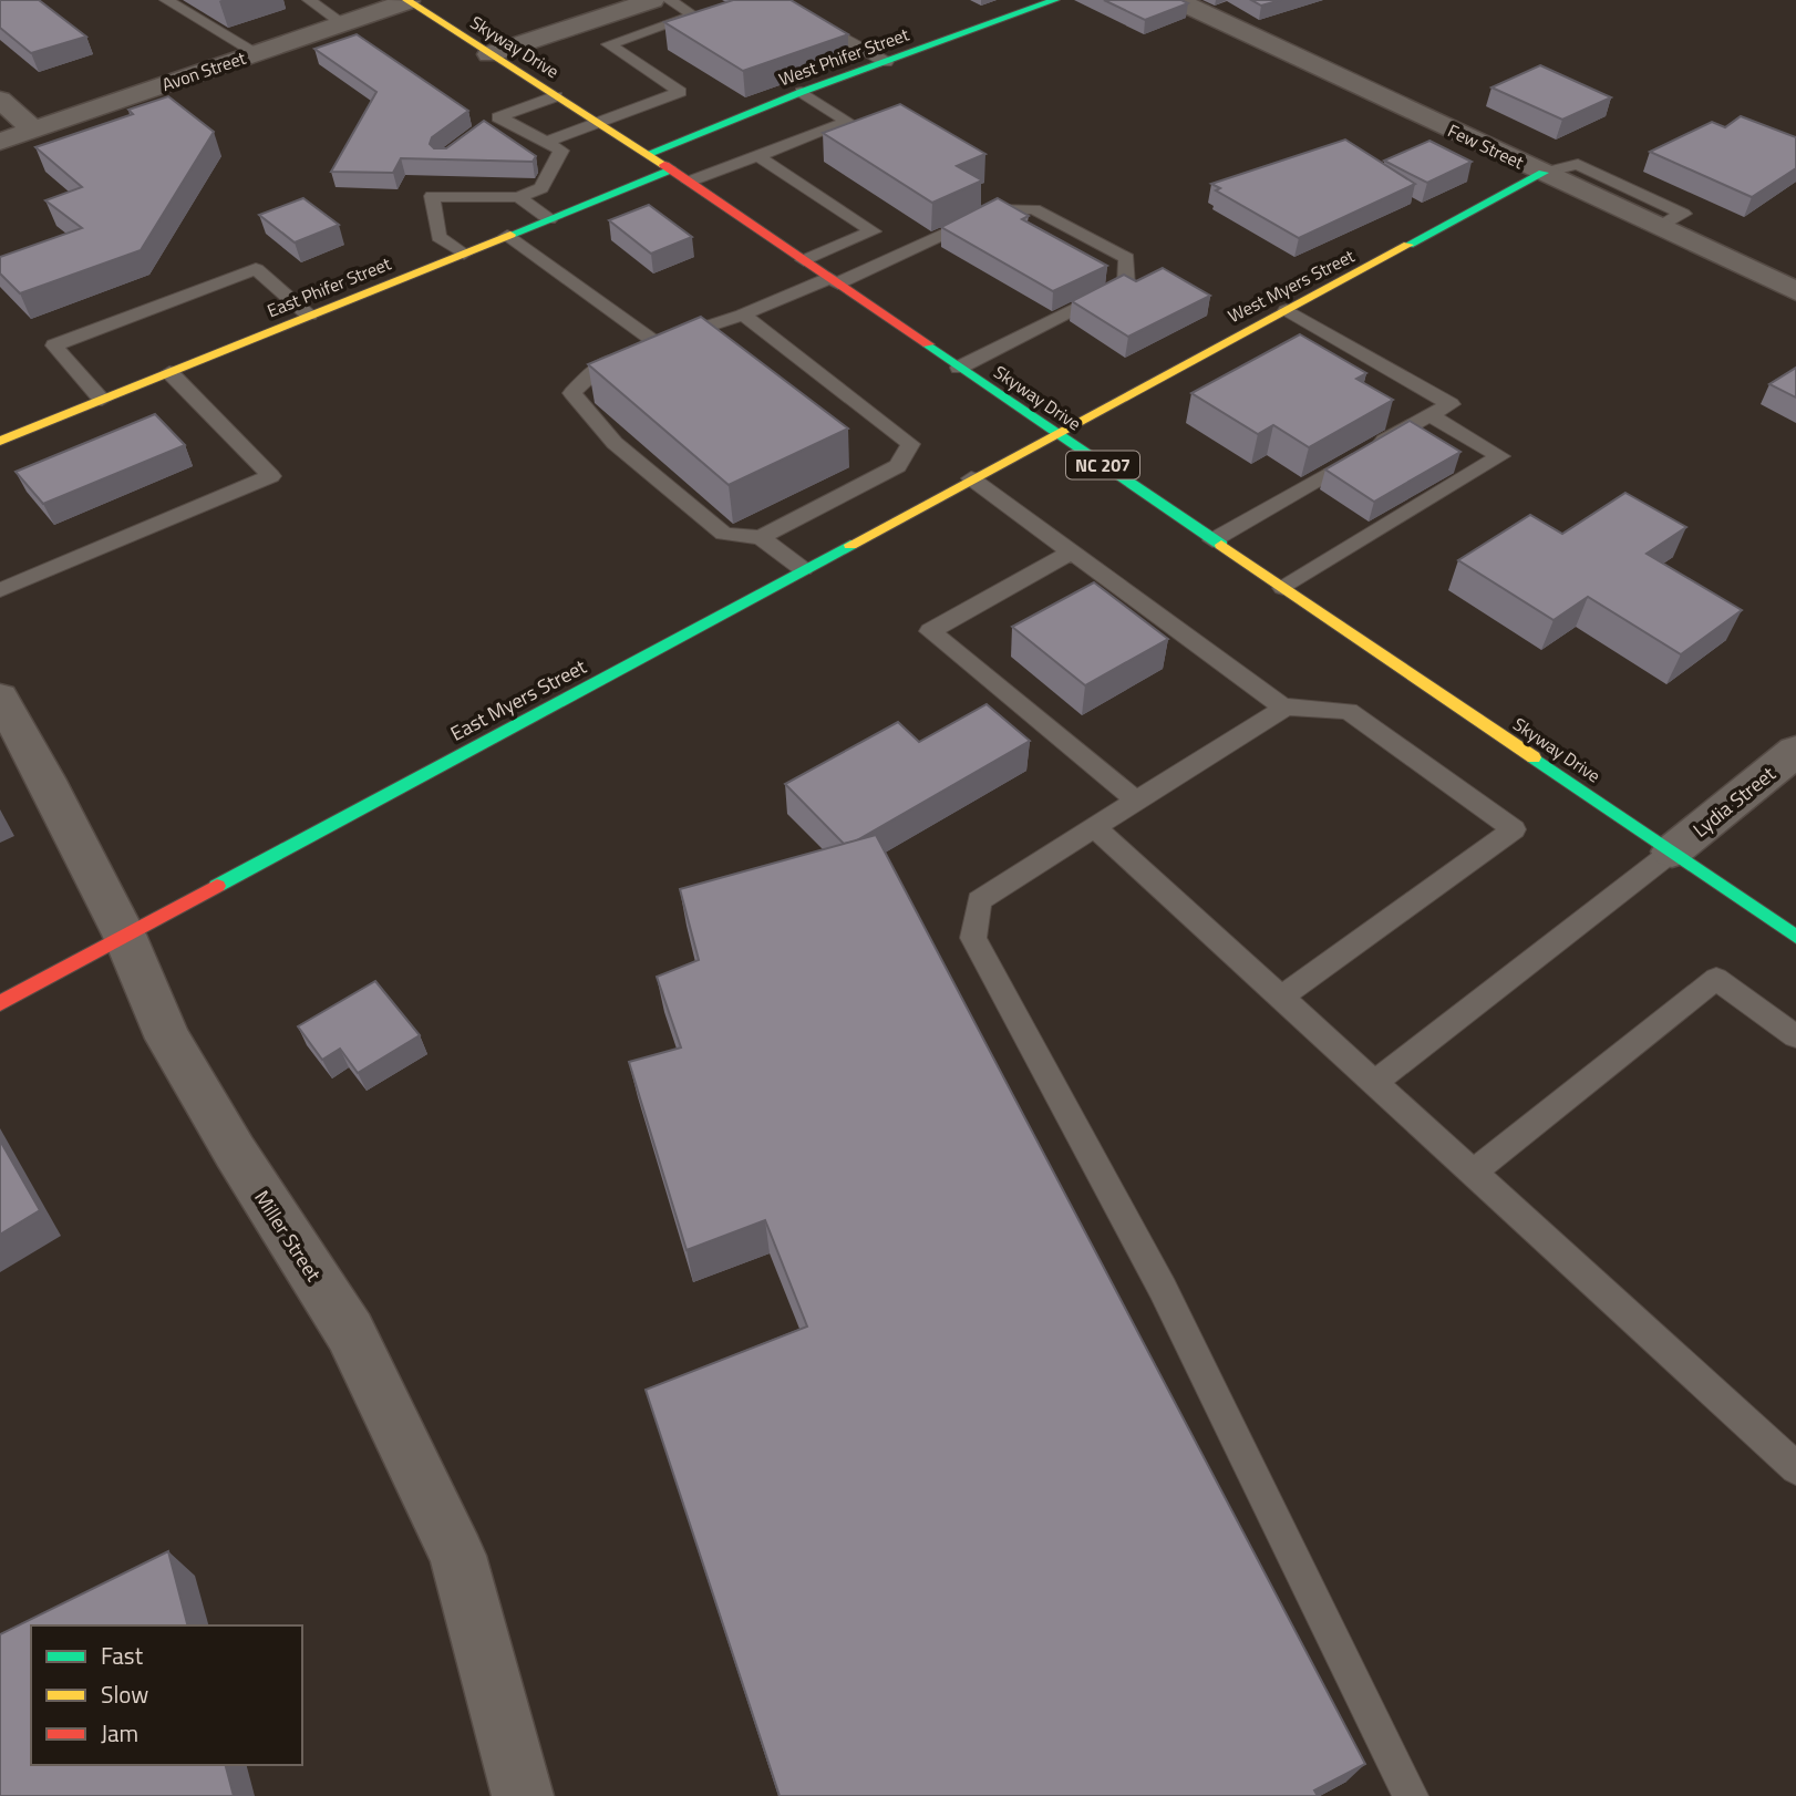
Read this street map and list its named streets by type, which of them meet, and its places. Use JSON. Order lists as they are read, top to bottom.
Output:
{
  "streets": {
    "street": [
      "Skyway Drive",
      "West Phifer Street",
      "Avon Street",
      "Few Street",
      "West Myers Street",
      "East Phifer Street",
      "NC 207",
      "East Myers Street",
      "Lydia Street",
      "Miller Street"
    ]
  },
  "crossings": [
    ["Skyway Drive", "West Phifer Street"],
    ["Skyway Drive", "Avon Street"],
    ["Skyway Drive", "West Myers Street"],
    ["Skyway Drive", "East Phifer Street"],
    ["Skyway Drive", "East Myers Street"],
    ["Skyway Drive", "Lydia Street"],
    ["Few Street", "West Myers Street"],
    ["West Myers Street", "East Myers Street"],
    ["East Myers Street", "Miller Street"]
  ],
  "legend": ["Fast", "Slow", "Jam"]
}
